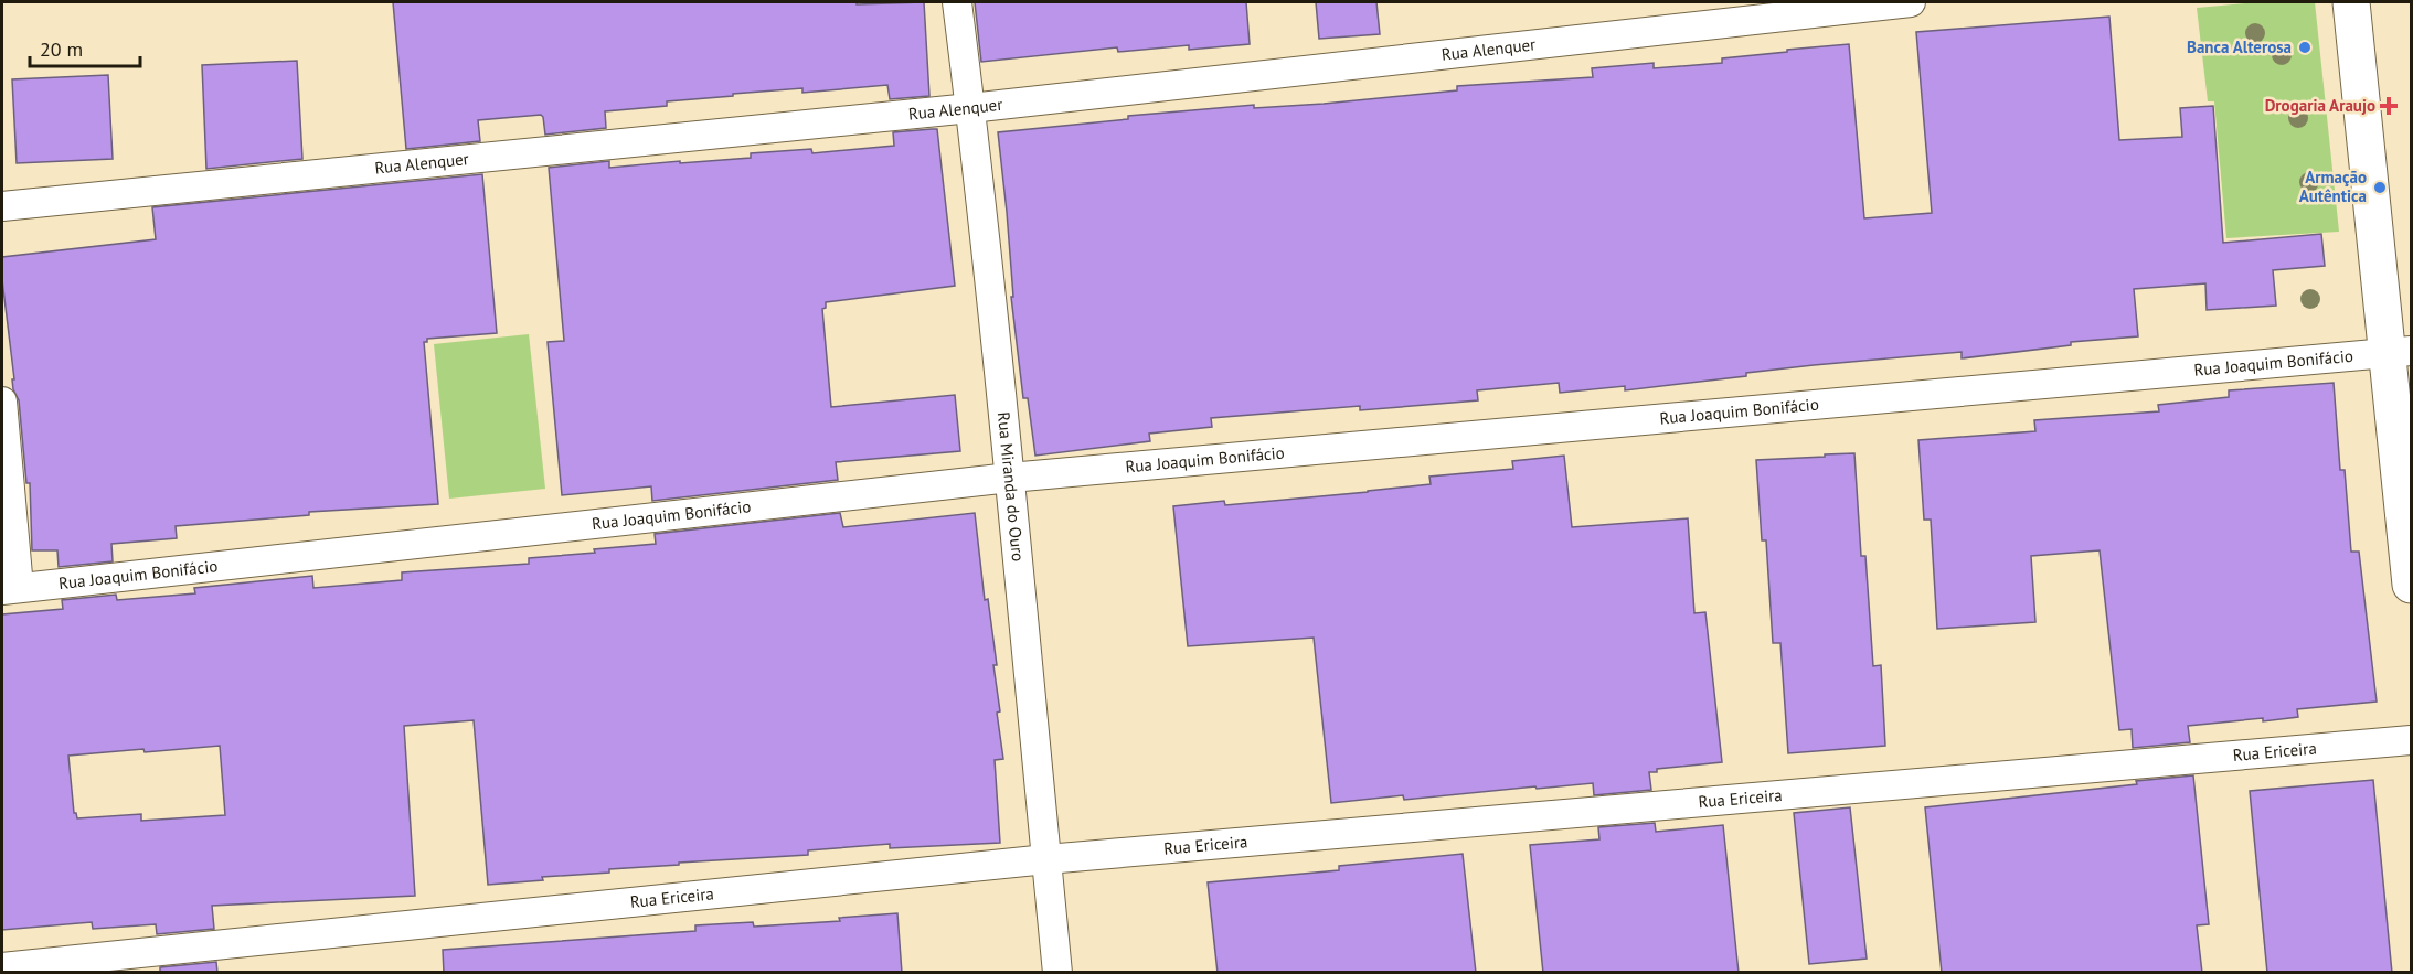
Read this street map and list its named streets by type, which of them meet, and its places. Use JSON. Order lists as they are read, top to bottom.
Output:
{
  "streets": {
    "street": [
      "Rua Alenquer",
      "Rua Joaquim Bonifácio",
      "Rua Miranda do Ouro",
      "Rua Ericeira"
    ]
  },
  "crossings": [
    ["Rua Alenquer", "Rua Miranda do Ouro"],
    ["Rua Joaquim Bonifácio", "Rua Miranda do Ouro"],
    ["Rua Miranda do Ouro", "Rua Ericeira"]
  ],
  "places": {
    "other": ["Banca Alterosa", "Armação Autêntica"],
    "health": ["Drogaria Araujo"]
  },
  "scale_bar": "20 m"
}
